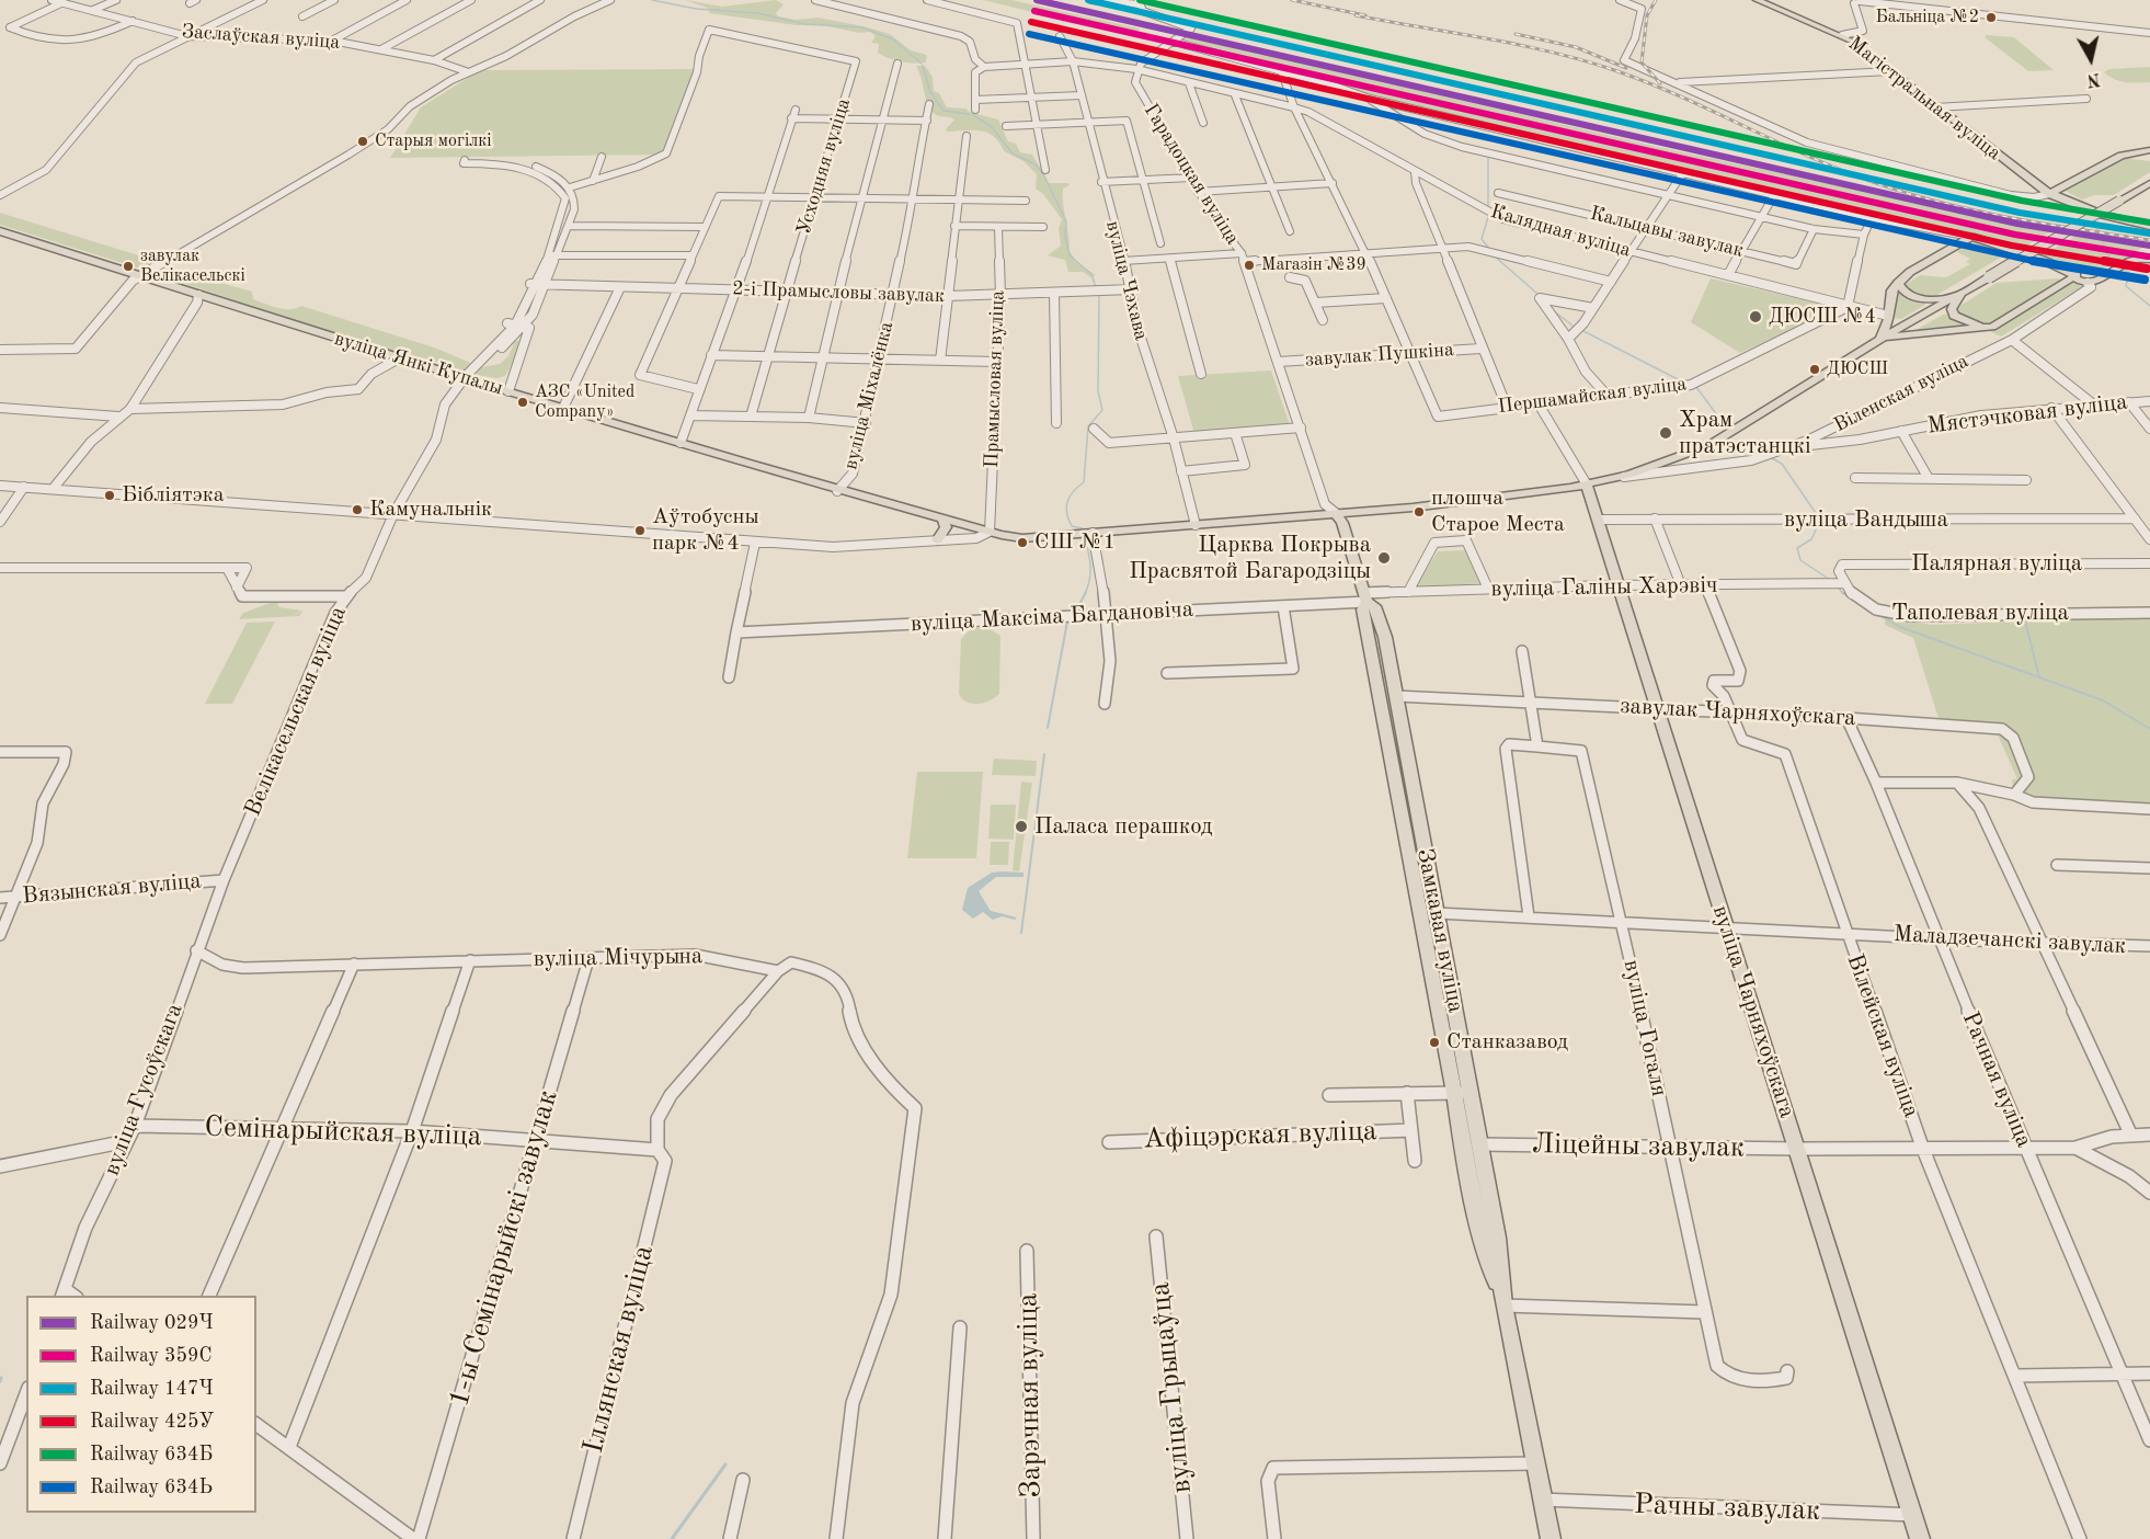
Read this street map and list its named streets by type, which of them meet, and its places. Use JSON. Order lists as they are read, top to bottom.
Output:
{
  "streets": {
    "main road": [
      "Магістральная вуліца",
      "вуліца Янкі Купалы",
      "Віленская вуліца",
      "Замкавая вуліца",
      "вуліца Чарняхоўскага"
    ],
    "street": [
      "Заслаўская вуліца",
      "Усходняя вуліца",
      "Гарадоцкая вуліца",
      "Калядная вуліца",
      "Кальцавы завулак",
      "вуліца Чэхава",
      "2-і Прамысловы завулак",
      "завулак Пушкіна",
      "Прамысловая вуліца",
      "вуліца Міхалёнка",
      "Першамайская вуліца",
      "Мястэчковая вуліца",
      "вуліца Вандыша",
      "Палярная вуліца",
      "вуліца Галіны Харэвіч",
      "Таполевая вуліца",
      "вуліца Максіма Багдановіча",
      "Велікасельская вуліца",
      "завулак Чарняхоўскага",
      "Вязынская вуліца",
      "Маладзечанскі завулак",
      "вуліца Мічурына",
      "вуліца Гогаля",
      "Вілейская вуліца",
      "Рачная вуліца",
      "вуліца Гусоўскага",
      "Семінарыйская вуліца",
      "Афіцэрская вуліца",
      "Ліцейны завулак",
      "1-ы Семінарыйскі завулак",
      "Іллянская вуліца",
      "вуліца Грыцаўца",
      "Зарэчная вуліца",
      "Рачны завулак"
    ]
  },
  "crossings": [
    ["Усходняя вуліца", "2-і Прамысловы завулак"],
    ["Гарадоцкая вуліца", "Калядная вуліца"],
    ["Гарадоцкая вуліца", "завулак Пушкіна"],
    ["Гарадоцкая вуліца", "Замкавая вуліца"],
    ["Калядная вуліца", "вуліца Чэхава"],
    ["Калядная вуліца", "Першамайская вуліца"],
    ["вуліца Чэхава", "2-і Прамысловы завулак"],
    ["2-і Прамысловы завулак", "Прамысловая вуліца"],
    ["2-і Прамысловы завулак", "вуліца Міхалёнка"],
    ["завулак Пушкіна", "Першамайская вуліца"],
    ["вуліца Янкі Купалы", "Прамысловая вуліца"],
    ["вуліца Янкі Купалы", "вуліца Міхалёнка"],
    ["вуліца Янкі Купалы", "Велікасельская вуліца"],
    ["Віленская вуліца", "Мястэчковая вуліца"],
    ["вуліца Вандыша", "вуліца Чарняхоўскага"],
    ["Палярная вуліца", "вуліца Галіны Харэвіч"],
    ["Палярная вуліца", "Таполевая вуліца"],
    ["вуліца Галіны Харэвіч", "Таполевая вуліца"],
    ["вуліца Галіны Харэвіч", "вуліца Максіма Багдановіча"],
    ["вуліца Галіны Харэвіч", "Замкавая вуліца"],
    ["вуліца Галіны Харэвіч", "вуліца Чарняхоўскага"],
    ["вуліца Галіны Харэвіч", "Вілейская вуліца"],
    ["вуліца Максіма Багдановіча", "Замкавая вуліца"],
    ["Велікасельская вуліца", "Вязынская вуліца"],
    ["Велікасельская вуліца", "вуліца Гусоўскага"],
    ["завулак Чарняхоўскага", "Замкавая вуліца"],
    ["завулак Чарняхоўскага", "вуліца Чарняхоўскага"],
    ["завулак Чарняхоўскага", "Вілейская вуліца"],
    ["завулак Чарняхоўскага", "Рачная вуліца"],
    ["Вязынская вуліца", "вуліца Гусоўскага"],
    ["Замкавая вуліца", "Маладзечанскі завулак"],
    ["Замкавая вуліца", "Афіцэрская вуліца"],
    ["Замкавая вуліца", "Ліцейны завулак"],
    ["Замкавая вуліца", "Рачны завулак"],
    ["Маладзечанскі завулак", "вуліца Чарняхоўскага"],
    ["Маладзечанскі завулак", "вуліца Гогаля"],
    ["Маладзечанскі завулак", "Вілейская вуліца"],
    ["Маладзечанскі завулак", "Рачная вуліца"],
    ["вуліца Мічурына", "вуліца Гусоўскага"],
    ["вуліца Мічурына", "1-ы Семінарыйскі завулак"],
    ["вуліца Мічурына", "Іллянская вуліца"],
    ["вуліца Чарняхоўскага", "Ліцейны завулак"],
    ["вуліца Чарняхоўскага", "Рачны завулак"],
    ["вуліца Гогаля", "Ліцейны завулак"],
    ["Вілейская вуліца", "Ліцейны завулак"],
    ["Рачная вуліца", "Ліцейны завулак"],
    ["вуліца Гусоўскага", "Семінарыйская вуліца"],
    ["Семінарыйская вуліца", "1-ы Семінарыйскі завулак"],
    ["Семінарыйская вуліца", "Іллянская вуліца"]
  ],
  "places": [
    "Бальніца №2",
    "Старыя могілкі",
    "Магазін №39",
    "завулак Велікасельскі",
    "ДЮСШ №4",
    "ДЮСШ",
    "АЗС «United Company»",
    "Храм пратэстанцкі",
    "Бібліятэка",
    "Камунальнік",
    "плошча Старое Места",
    "Аўтобусны парк №4",
    "СШ №1",
    "Царква Покрыва Прасвятой Багародзіцы",
    "Паласа перашкод",
    "Станказавод"
  ],
  "lines": [
    "rail line 029Ч",
    "rail line 147Ч",
    "rail line 634Б",
    "rail line 359С",
    "rail line 425У",
    "rail line 634Ь"
  ],
  "legend": [
    "Railway 029Ч",
    "Railway 359С",
    "Railway 147Ч",
    "Railway 425У",
    "Railway 634Б",
    "Railway 634Ь"
  ],
  "north": "bottom"
}
